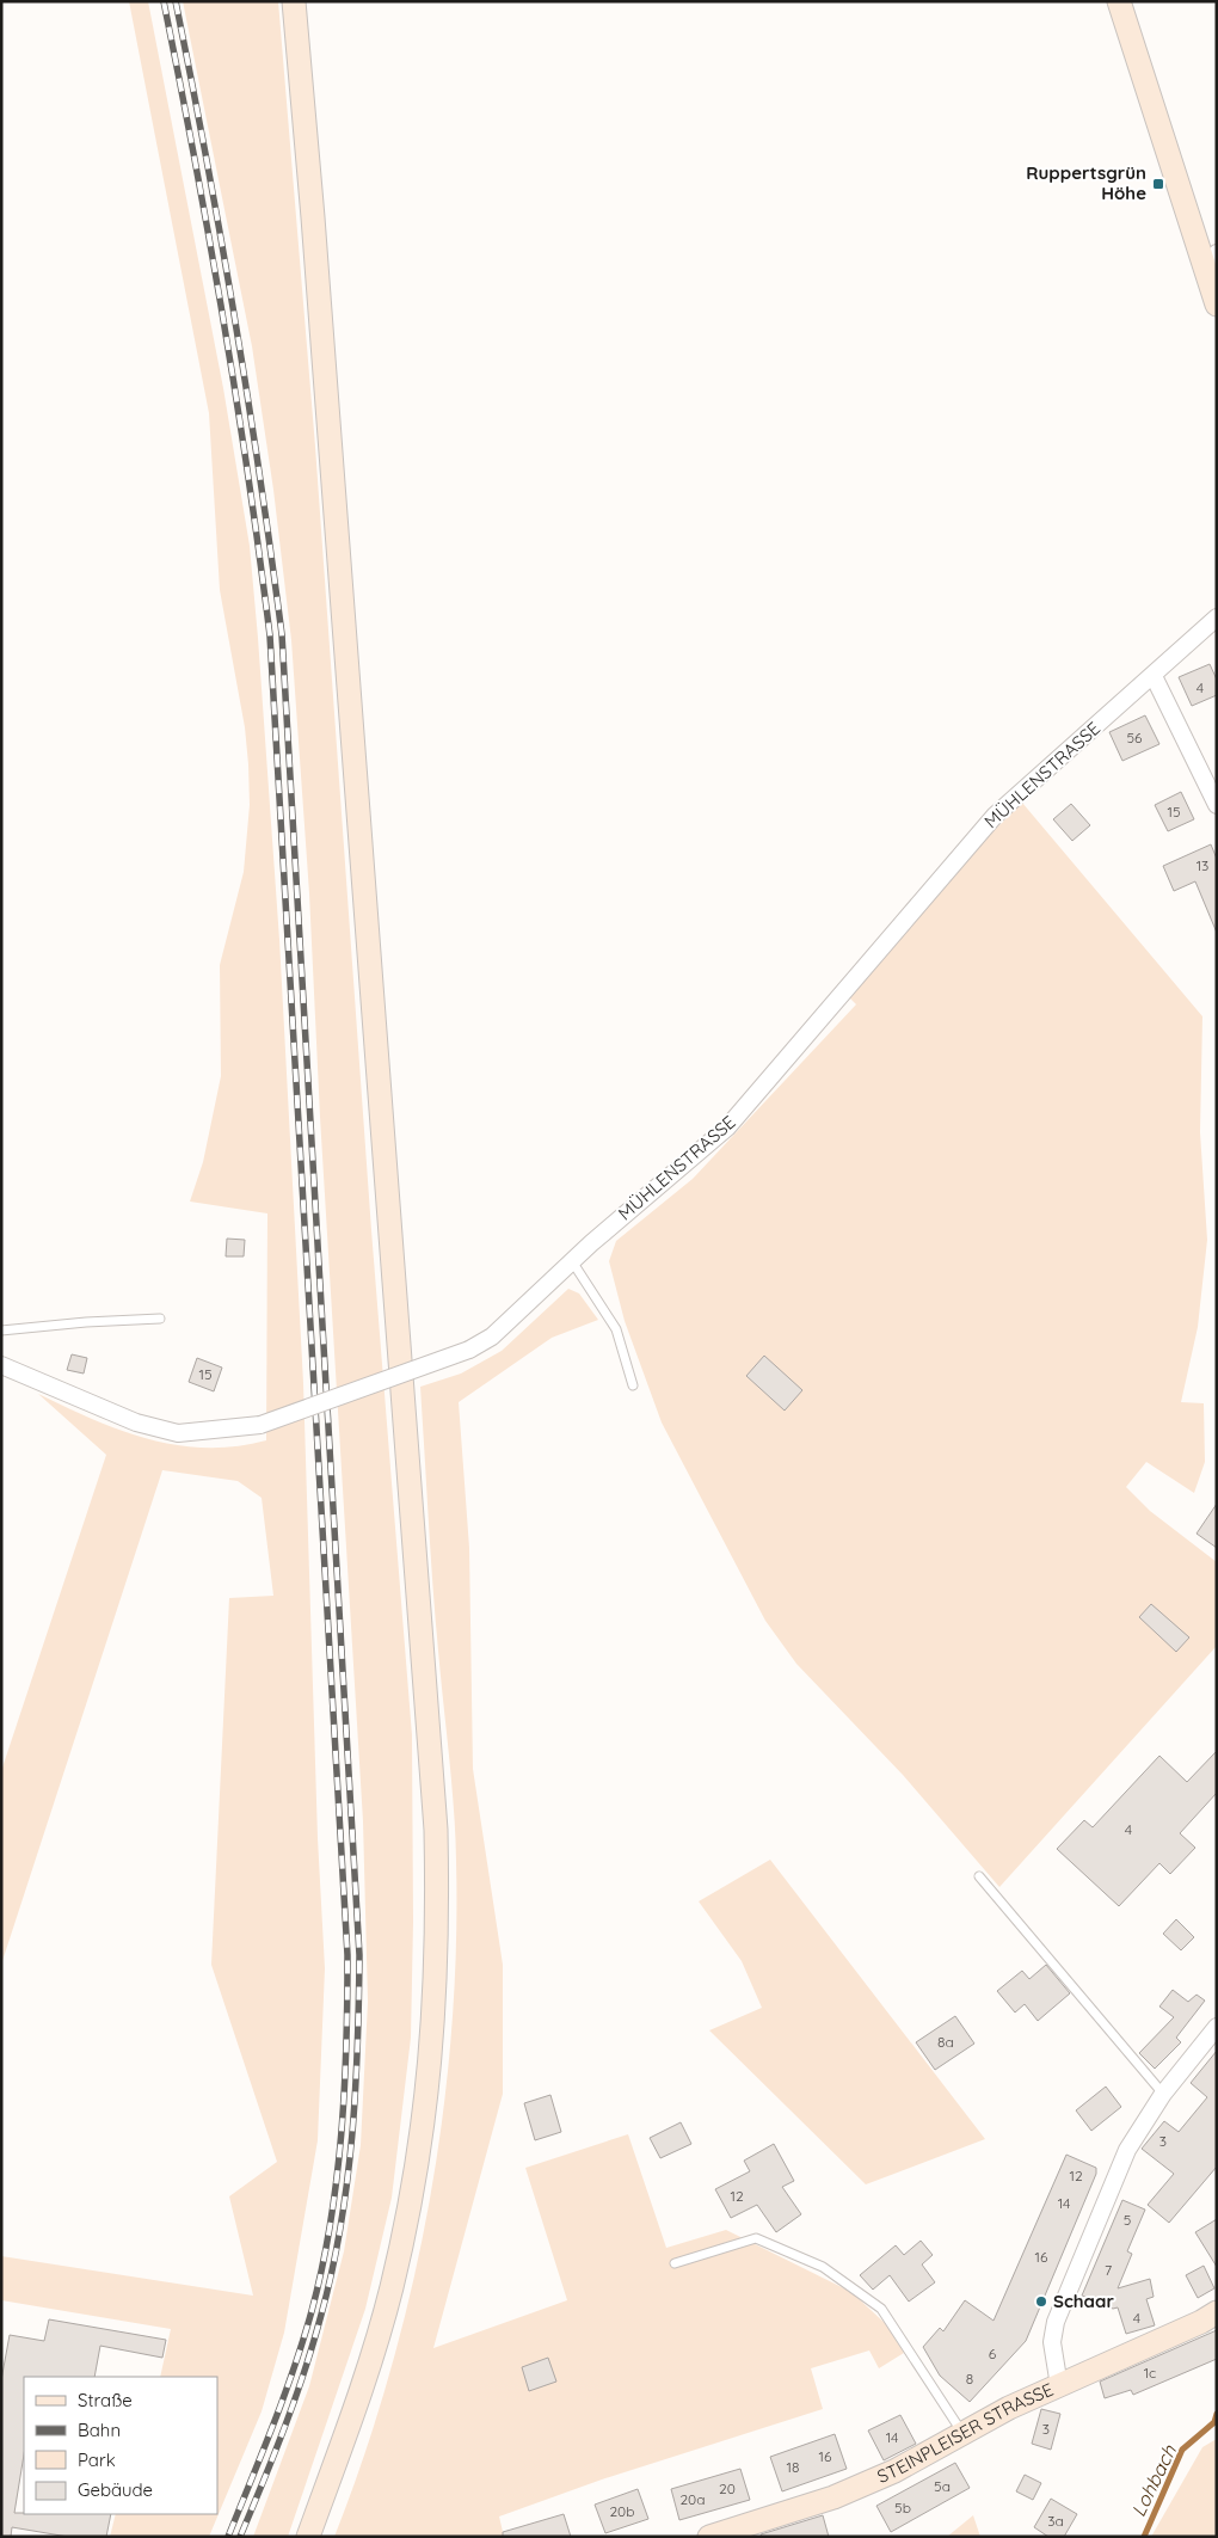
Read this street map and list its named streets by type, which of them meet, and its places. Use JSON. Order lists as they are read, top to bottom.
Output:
{
  "streets": {
    "main road": ["STEINPLEISER STRASSE"],
    "street": ["MÜHLENSTRASSE"]
  },
  "water": ["Lohbach"],
  "places": {
    "transit": ["Ruppertsgrün Höhe"],
    "other": ["Schaar"]
  },
  "house_numbers": [
    "4",
    "56",
    "15",
    "13",
    "15",
    "4",
    "8a",
    "3",
    "12",
    "12",
    "14",
    "5",
    "16",
    "7",
    "4",
    "6",
    "1c",
    "8",
    "3",
    "14",
    "16",
    "18",
    "5a",
    "20",
    "20a",
    "5b",
    "20b",
    "3a"
  ],
  "legend": [
    "Straße",
    "Bahn",
    "Park",
    "Gebäude"
  ]
}
